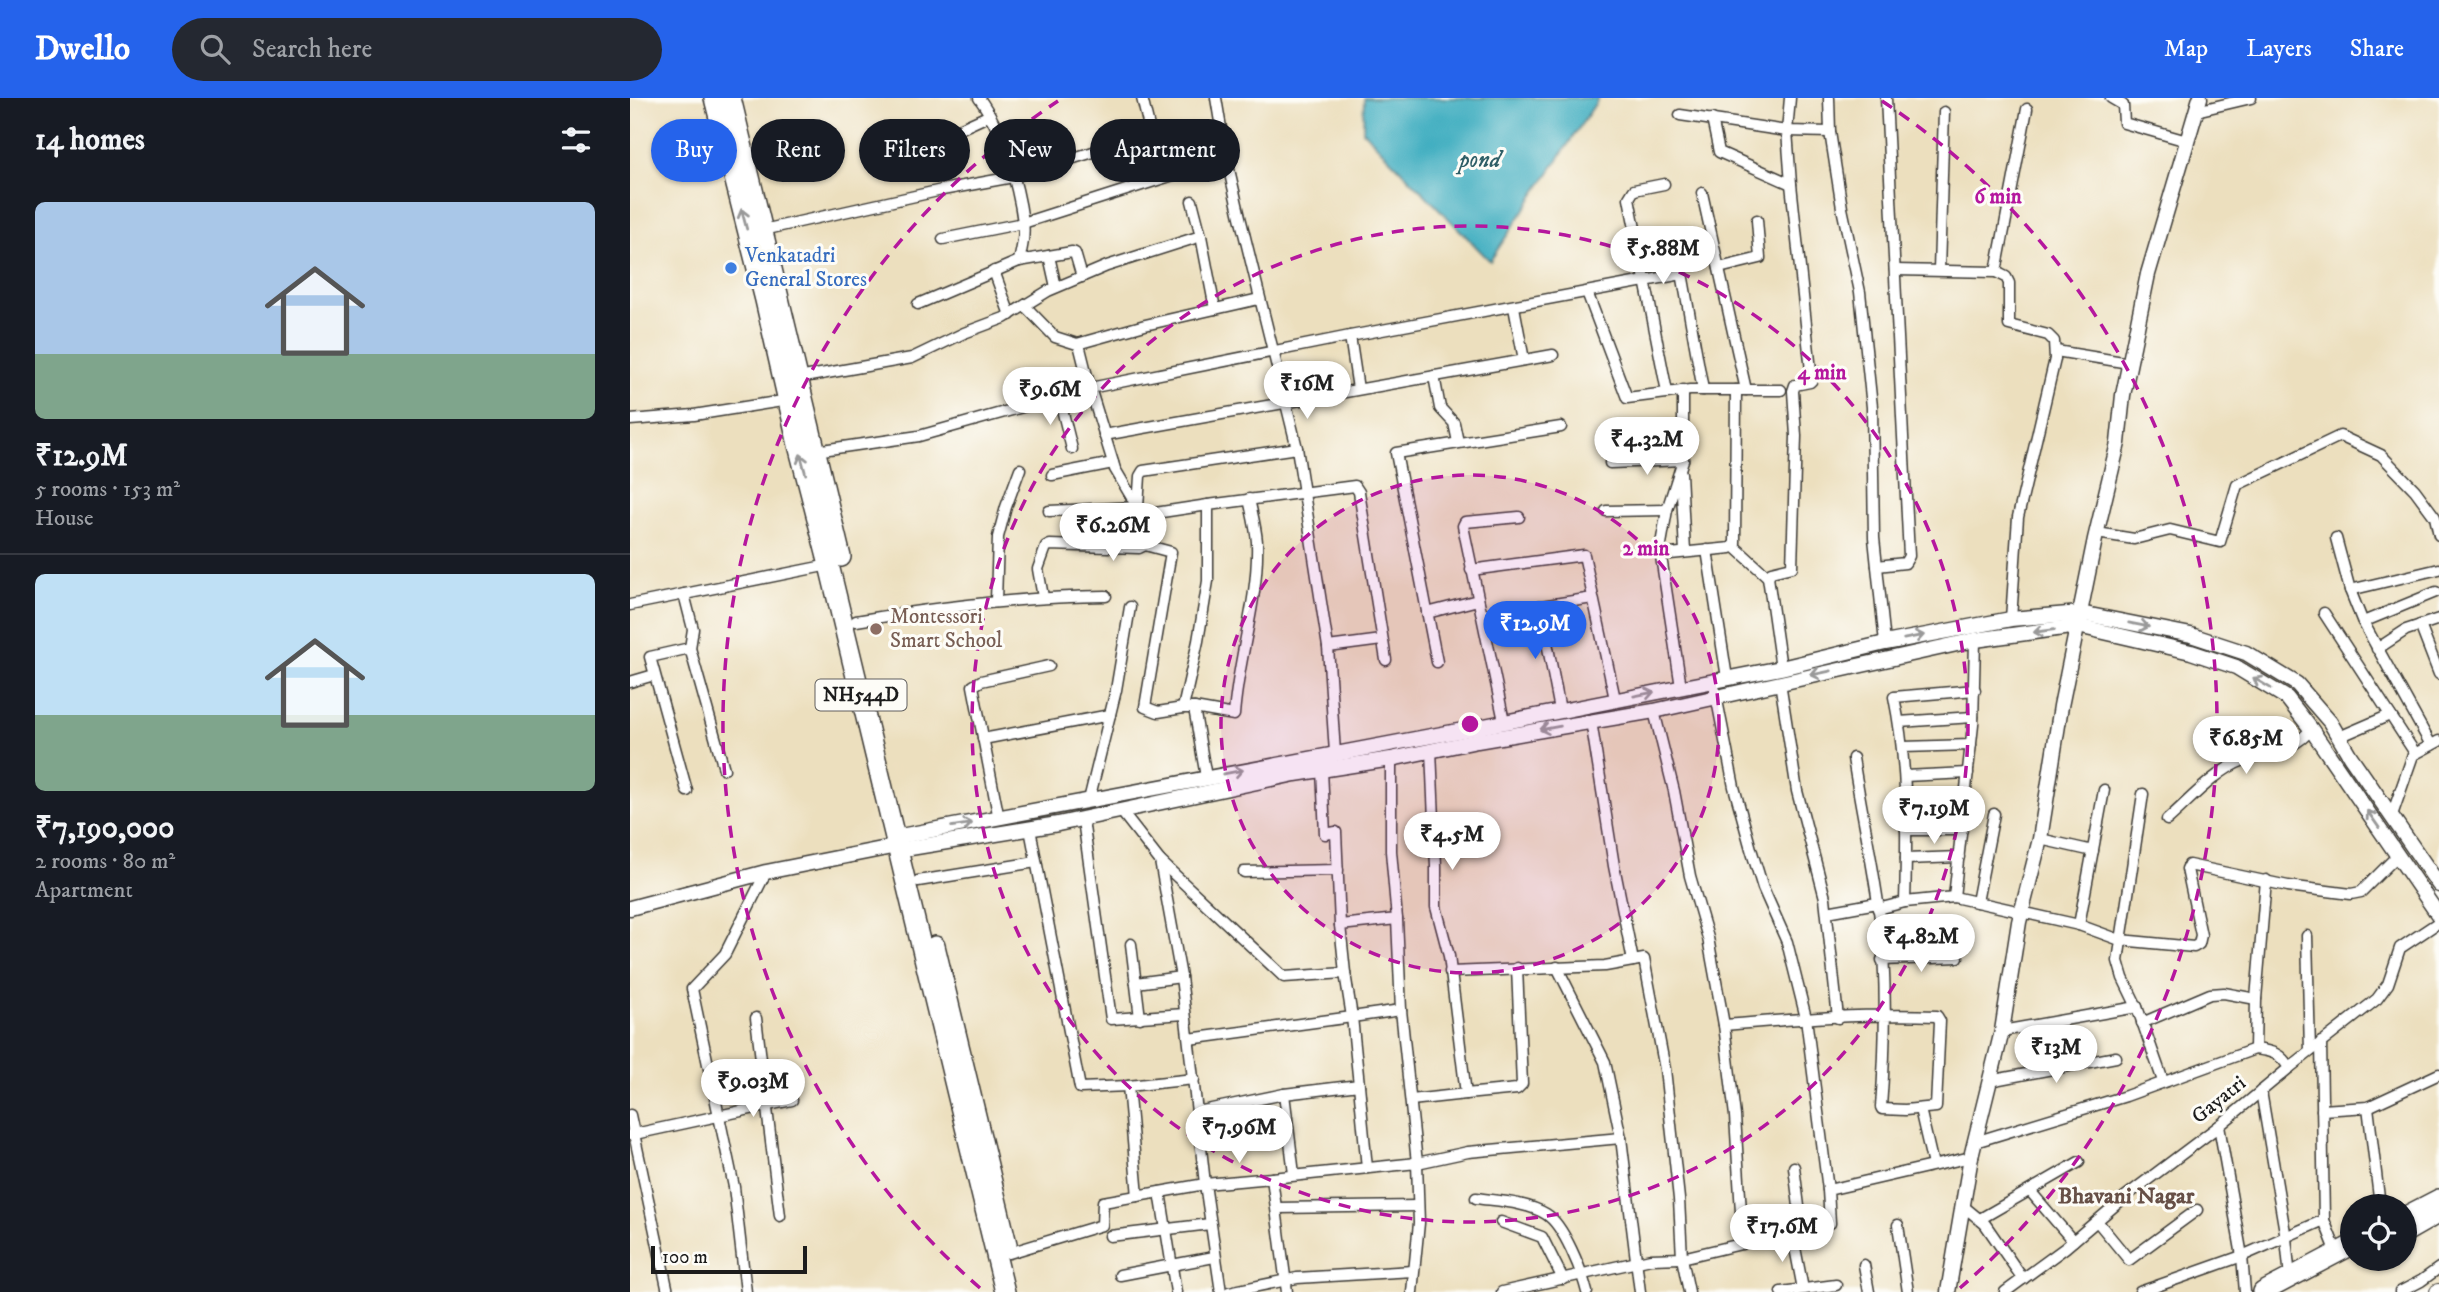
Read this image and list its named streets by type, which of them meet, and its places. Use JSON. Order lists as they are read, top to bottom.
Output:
{
  "streets": {
    "highway": ["NH544D"],
    "street": ["Gayatri"]
  },
  "districts": ["Bhavani Nagar"],
  "water": ["pond"],
  "places": ["Venkatadri General Stores", "Montessori Smart School"],
  "scale_bar": "100 m",
  "page": {
    "header": "Dwello",
    "search": "Search here",
    "nav": ["Map", "Layers", "Share"],
    "heading": "14 homes",
    "chip": [
      "Buy",
      "Rent",
      "Filters",
      "New",
      "Apartment"
    ],
    "list": [
      {
        "name": "₹12.9M",
        "note": "5 rooms · 153 m² · House"
      },
      {
        "name": "₹7,190,000",
        "note": "2 rooms · 80 m² · Apartment"
      }
    ],
    "price": [
      "₹5.88M",
      "₹16M",
      "₹9.6M",
      "₹4.32M",
      "₹6.26M",
      "₹12.9M",
      "₹6.85M",
      "₹7.19M",
      "₹4.5M",
      "₹4.82M",
      "₹13M",
      "₹9.03M",
      "₹7.96M",
      "₹17.6M"
    ],
    "scale": "100 m"
  },
  "rings": ["6 min", "4 min", "2 min"]
}
